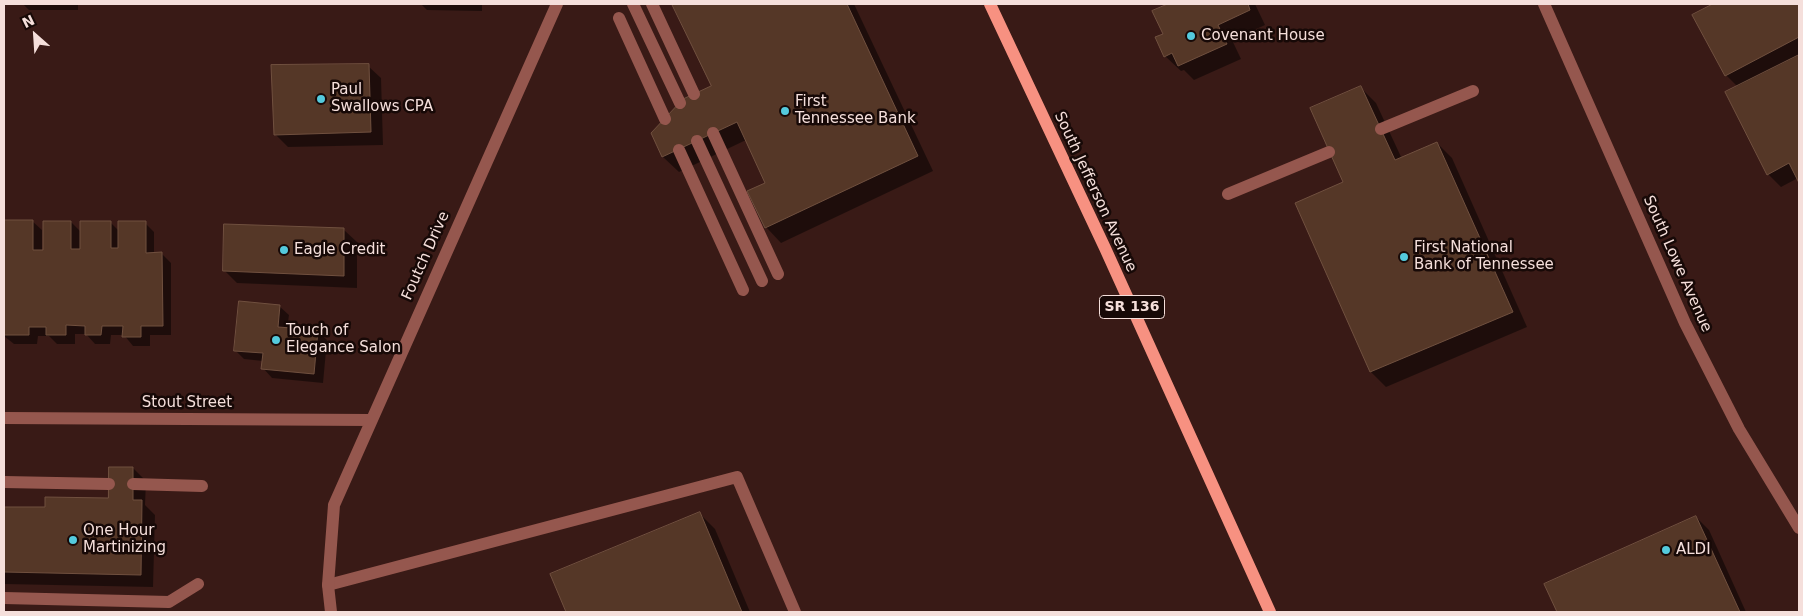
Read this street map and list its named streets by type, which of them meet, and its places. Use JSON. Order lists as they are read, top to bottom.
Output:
{
  "streets": {
    "main road": ["South Jefferson Avenue", "SR 136"],
    "street": ["Foutch Drive", "South Lowe Avenue", "Stout Street"]
  },
  "crossings": [
    ["Foutch Drive", "Stout Street"]
  ],
  "places": [
    "Covenant House",
    "Paul Swallows CPA",
    "First Tennessee Bank",
    "Eagle Credit",
    "First National Bank of Tennessee",
    "Touch of Elegance Salon",
    "One Hour Martinizing",
    "ALDI"
  ],
  "north": "top left"
}
